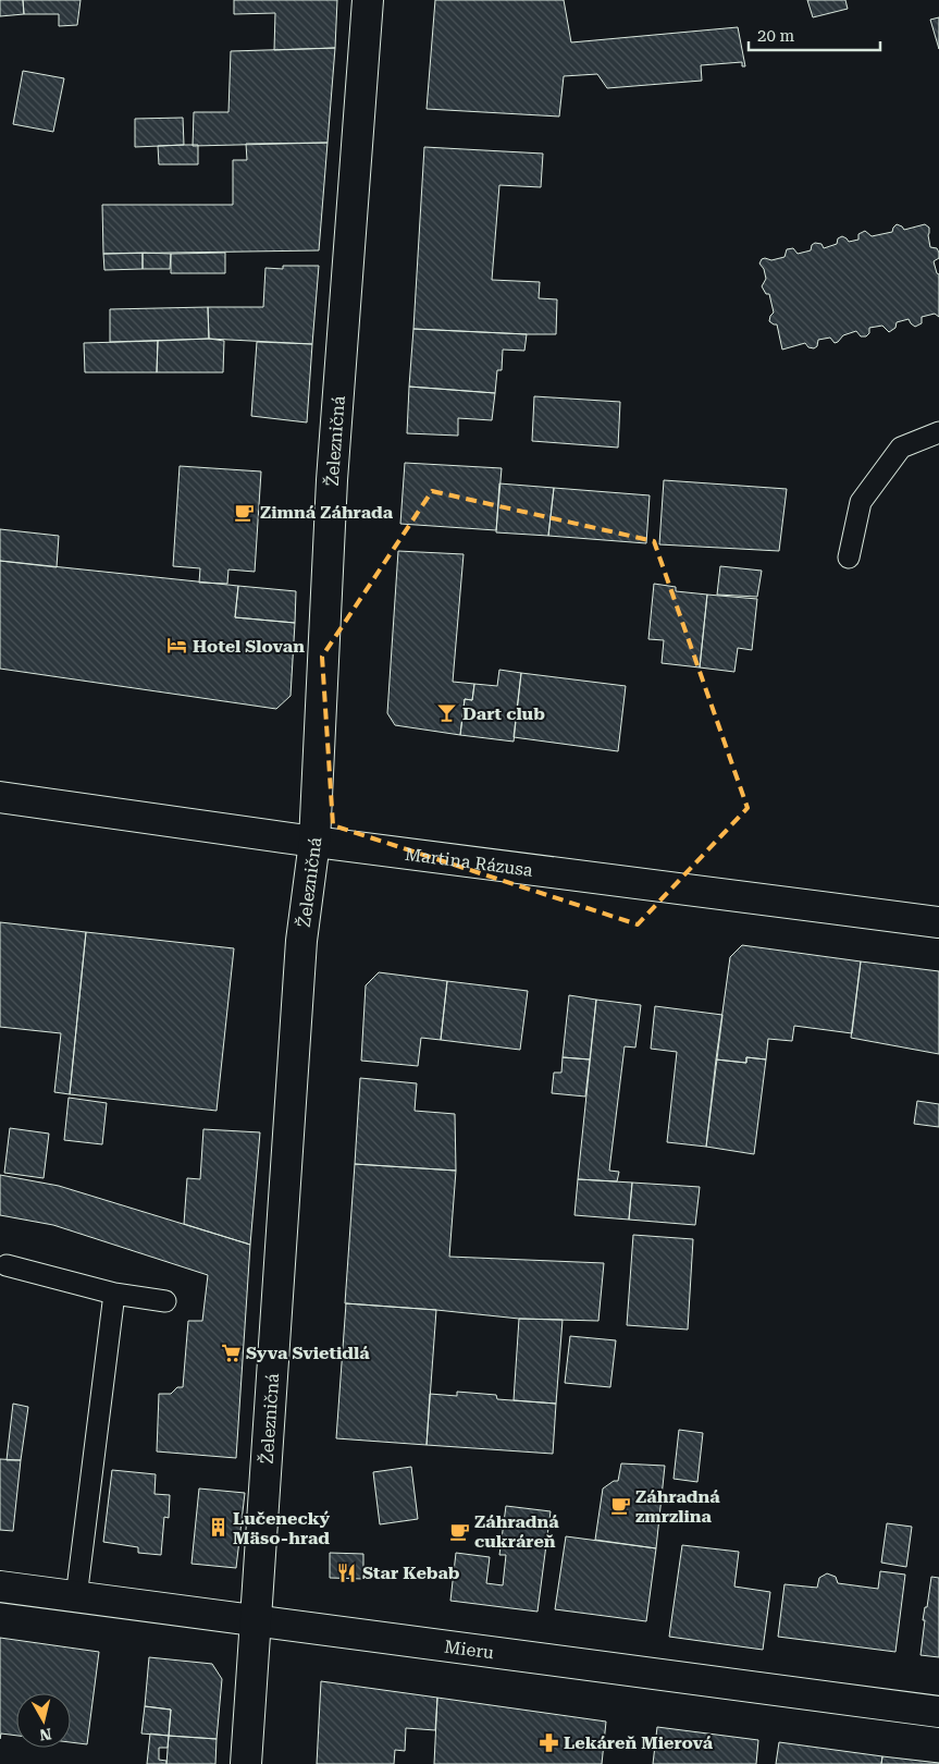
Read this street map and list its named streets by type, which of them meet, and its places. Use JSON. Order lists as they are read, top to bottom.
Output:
{
  "streets": {
    "street": ["Železničná", "Martina Rázusa", "Mieru"]
  },
  "crossings": [
    ["Železničná", "Martina Rázusa"],
    ["Železničná", "Mieru"]
  ],
  "places": {
    "cafe": ["Zimná Záhrada", "Záhradná zmrzlina", "Záhradná cukráreň"],
    "hotel": ["Hotel Slovan"],
    "bar": ["Dart club"],
    "supermarket": ["Syva Svietidlá"],
    "building": ["Lučenecký Mäso-hrad"],
    "restaurant": ["Star Kebab"],
    "pharmacy": ["Lekáreň Mierová"]
  },
  "scale_bar": "20 m",
  "north": "bottom"
}
